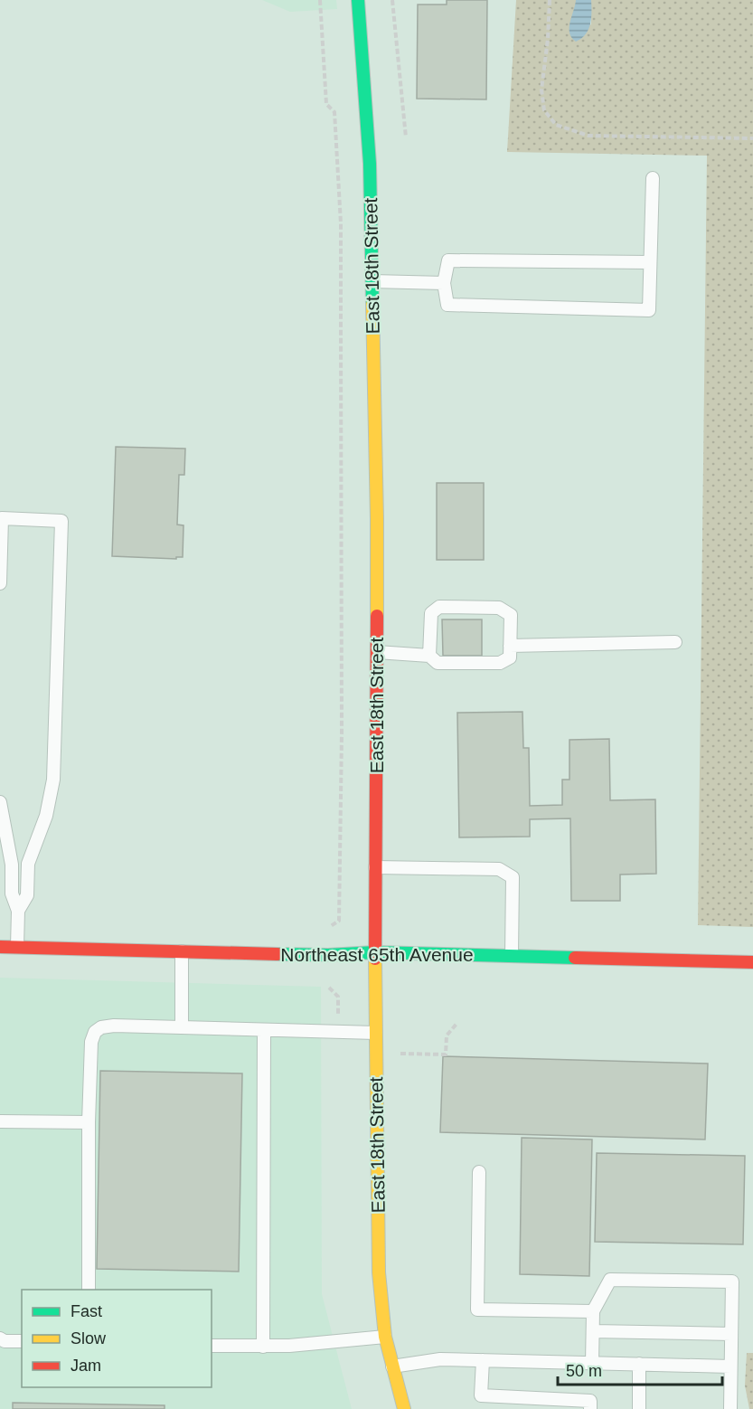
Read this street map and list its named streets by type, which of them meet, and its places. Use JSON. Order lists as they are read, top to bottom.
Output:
{
  "streets": {
    "street": ["East 18th Street", "Northeast 65th Avenue"]
  },
  "crossings": [
    ["East 18th Street", "Northeast 65th Avenue"]
  ],
  "legend": ["Fast", "Slow", "Jam"],
  "scale_bar": "50 m"
}
